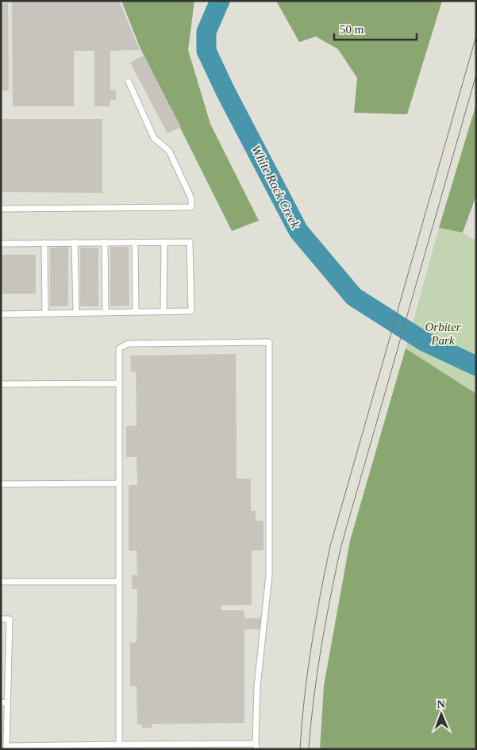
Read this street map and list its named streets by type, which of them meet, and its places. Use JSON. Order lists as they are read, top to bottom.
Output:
{
  "water": ["White Rock Creek"],
  "parks": ["Orbiter Park"],
  "scale_bar": "50 m",
  "north": "top"
}
